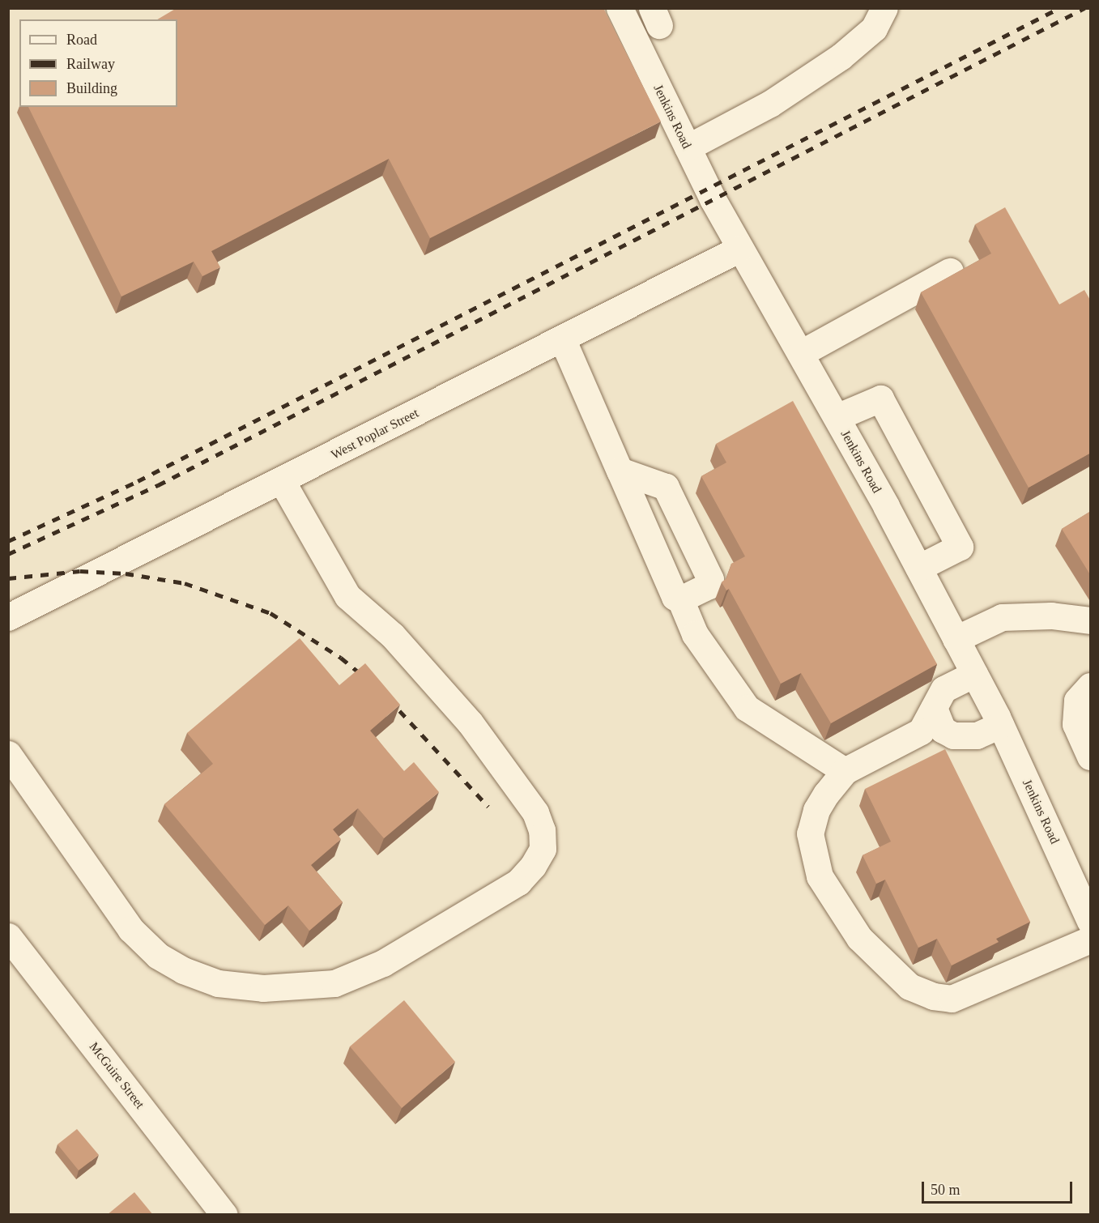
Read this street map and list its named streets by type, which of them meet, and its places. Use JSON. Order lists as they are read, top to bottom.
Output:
{
  "streets": {
    "street": ["Jenkins Road", "West Poplar Street", "McGuire Street"]
  },
  "crossings": [
    ["Jenkins Road", "West Poplar Street"]
  ],
  "legend": ["Road", "Railway", "Building"],
  "scale_bar": "50 m"
}
